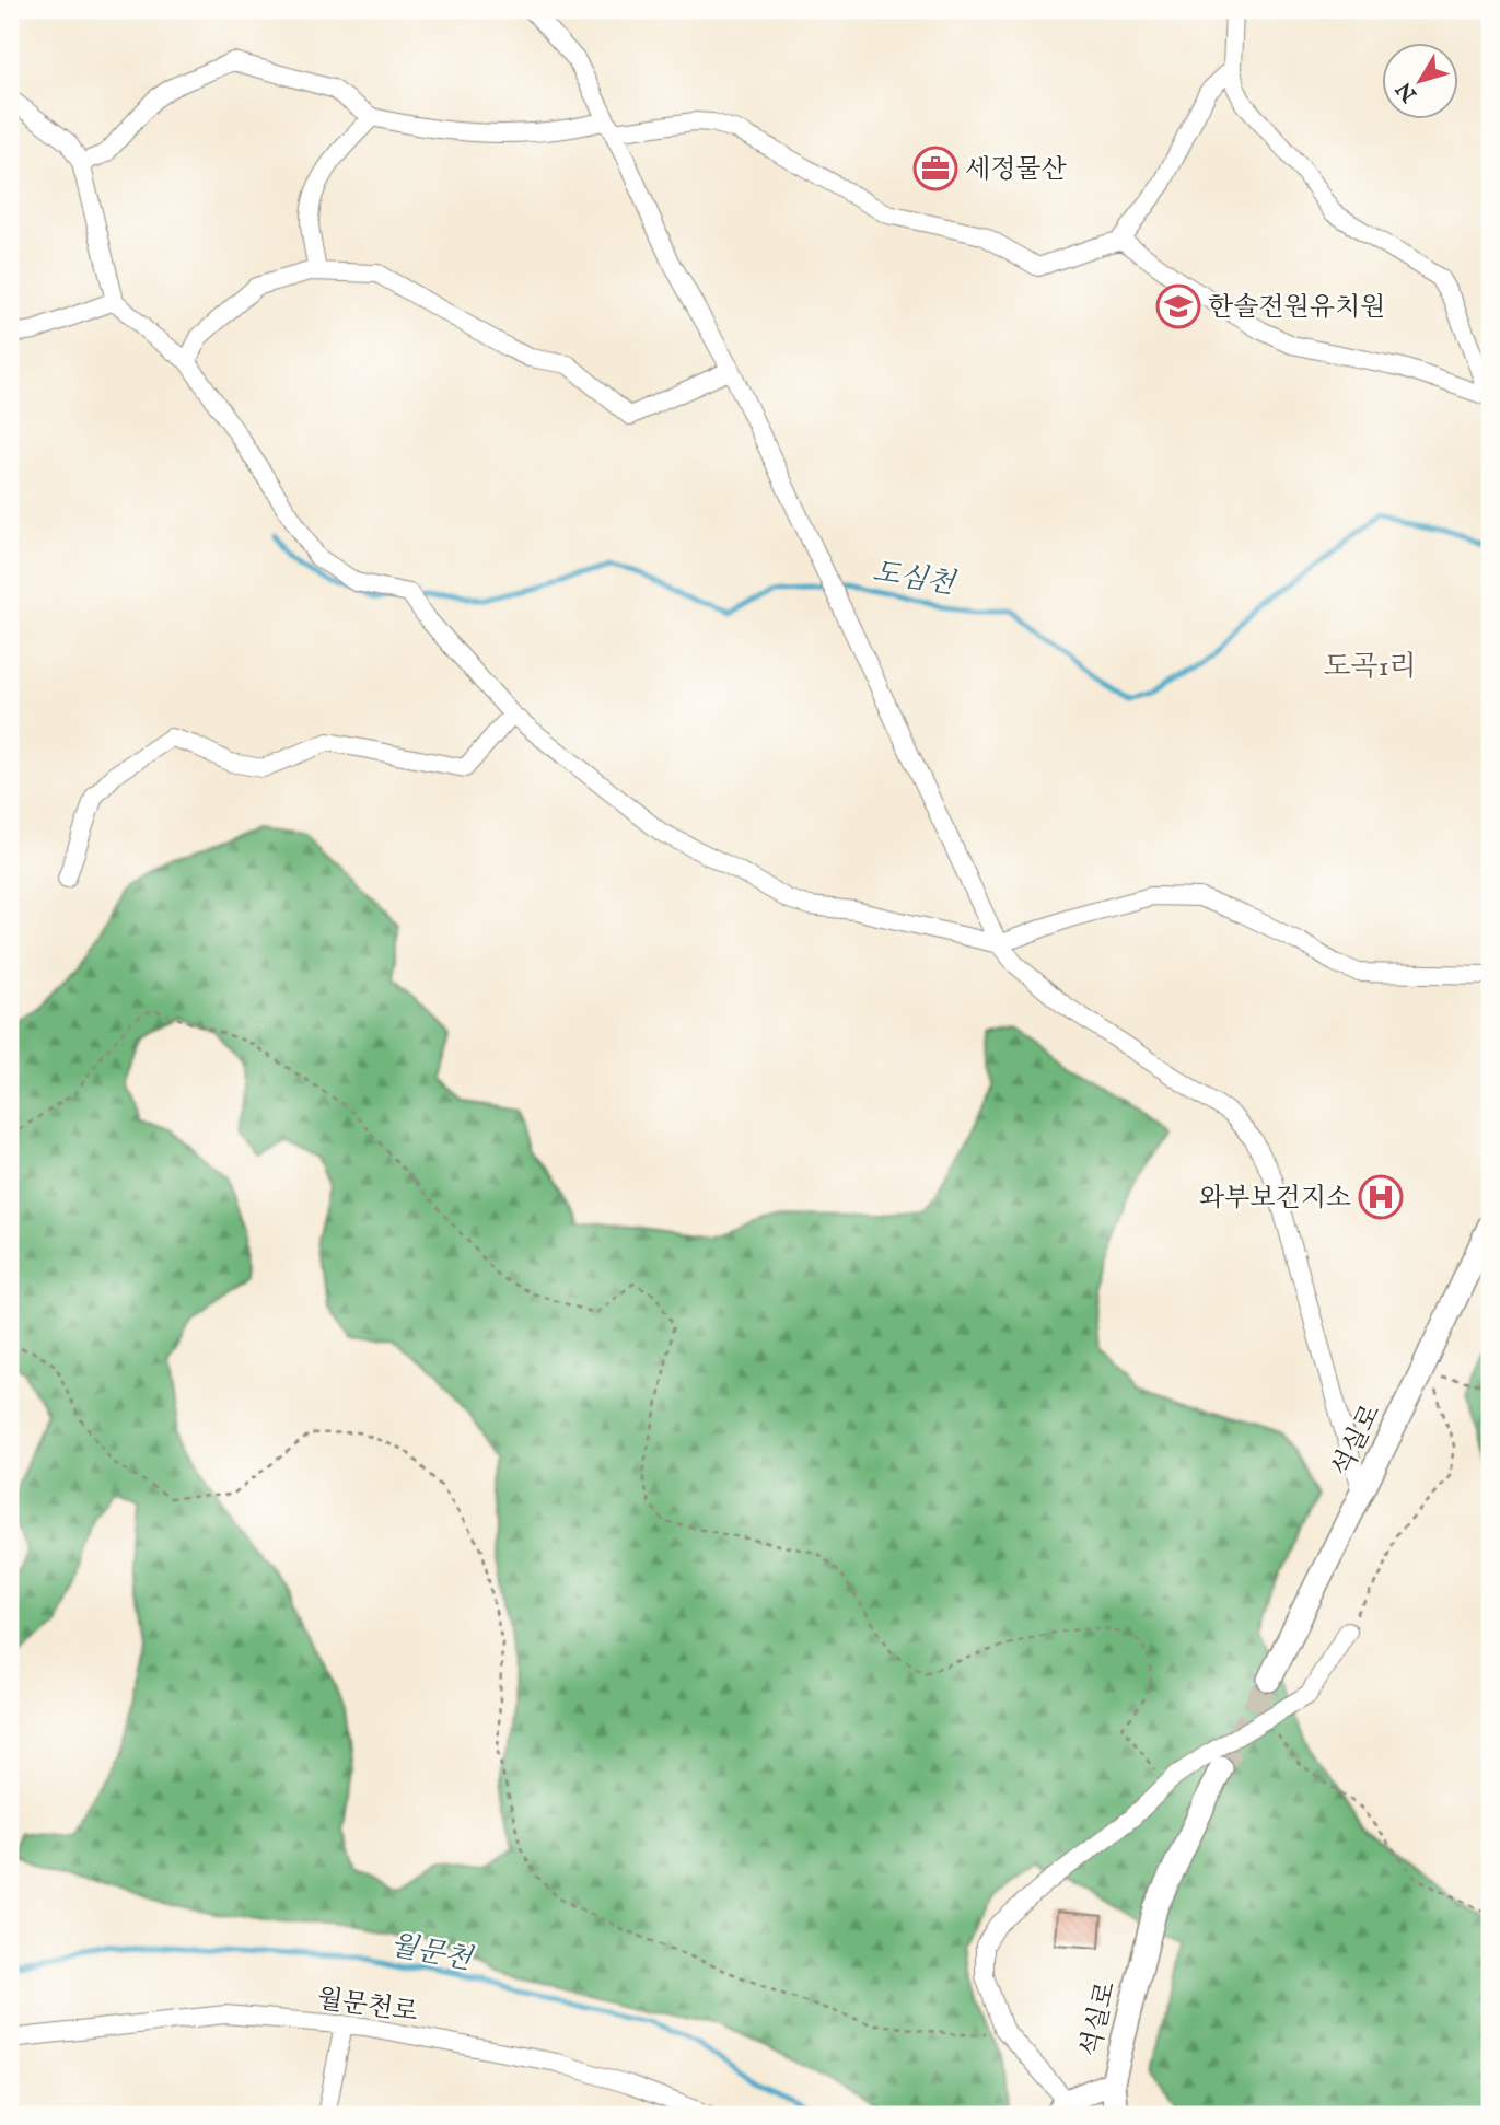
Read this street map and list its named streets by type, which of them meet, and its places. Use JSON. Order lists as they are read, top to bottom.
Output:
{
  "streets": {
    "street": ["석실로", "월문천로"]
  },
  "districts": ["도곡1리"],
  "water": ["도심천", "월문천"],
  "places": {
    "office": ["세정물산"],
    "school or university": ["한솔전원유치원"],
    "hospital": ["와부보건지소"]
  },
  "north": "bottom left"
}
